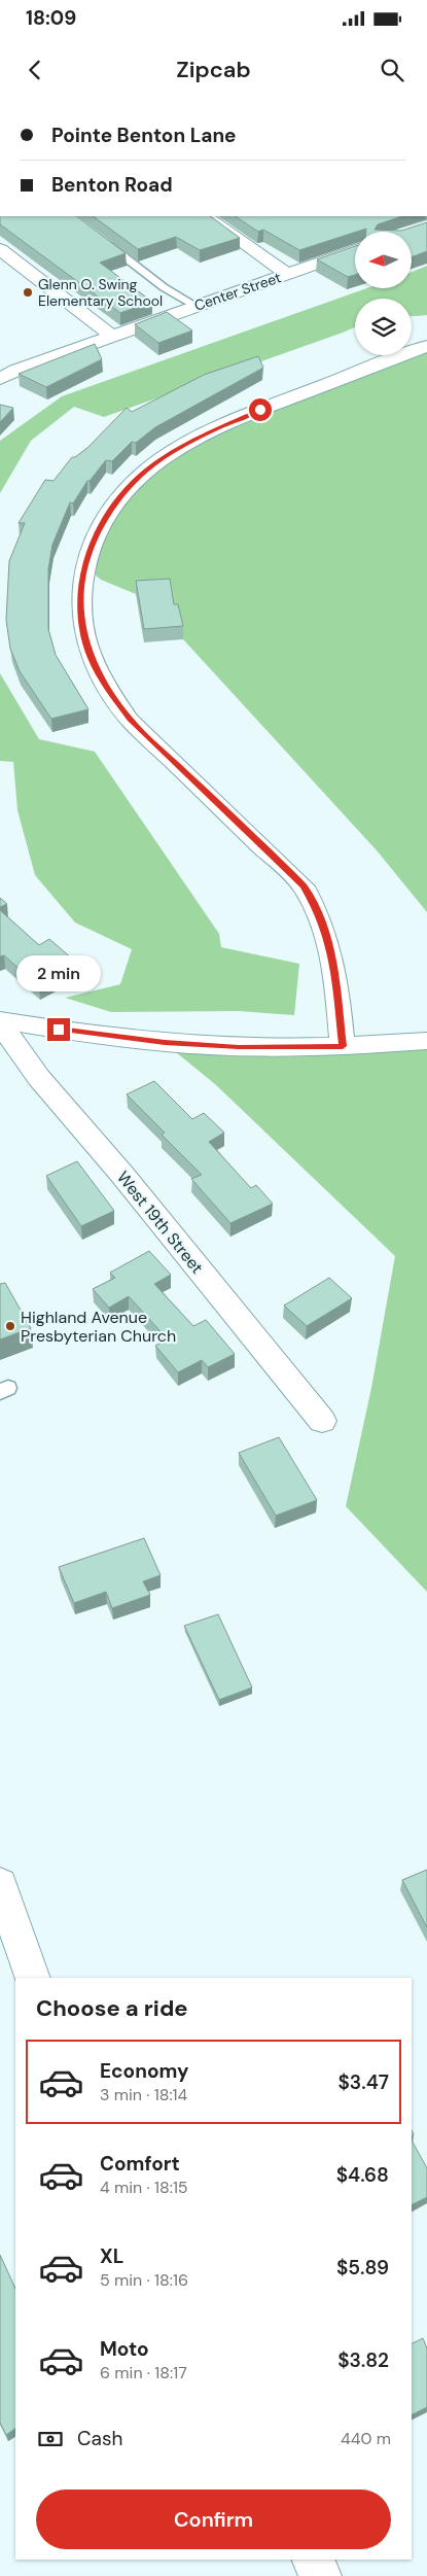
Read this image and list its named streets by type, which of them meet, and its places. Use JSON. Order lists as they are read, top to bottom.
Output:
{
  "streets": {
    "street": ["Center Street", "West 19th Street"]
  },
  "places": ["Glenn O. Swing Elementary School", "Highland Avenue Presbyterian Church"],
  "north": "left",
  "page": {
    "status": "18:09",
    "header": "Zipcab",
    "banner": ["Pointe Benton Lane", "Benton Road"],
    "bubble": "2 min",
    "heading": "Choose a ride",
    "list": [
      {
        "name": "Economy",
        "note": "3 min · 18:14",
        "value": "$3.47"
      },
      {
        "name": "Comfort",
        "note": "4 min · 18:15",
        "value": "$4.68"
      },
      {
        "name": "XL",
        "note": "5 min · 18:16",
        "value": "$5.89"
      },
      {
        "name": "Moto",
        "note": "6 min · 18:17",
        "value": "$3.82"
      }
    ],
    "pay": ["Cash", "440 m"],
    "buttons": "Confirm"
  }
}
